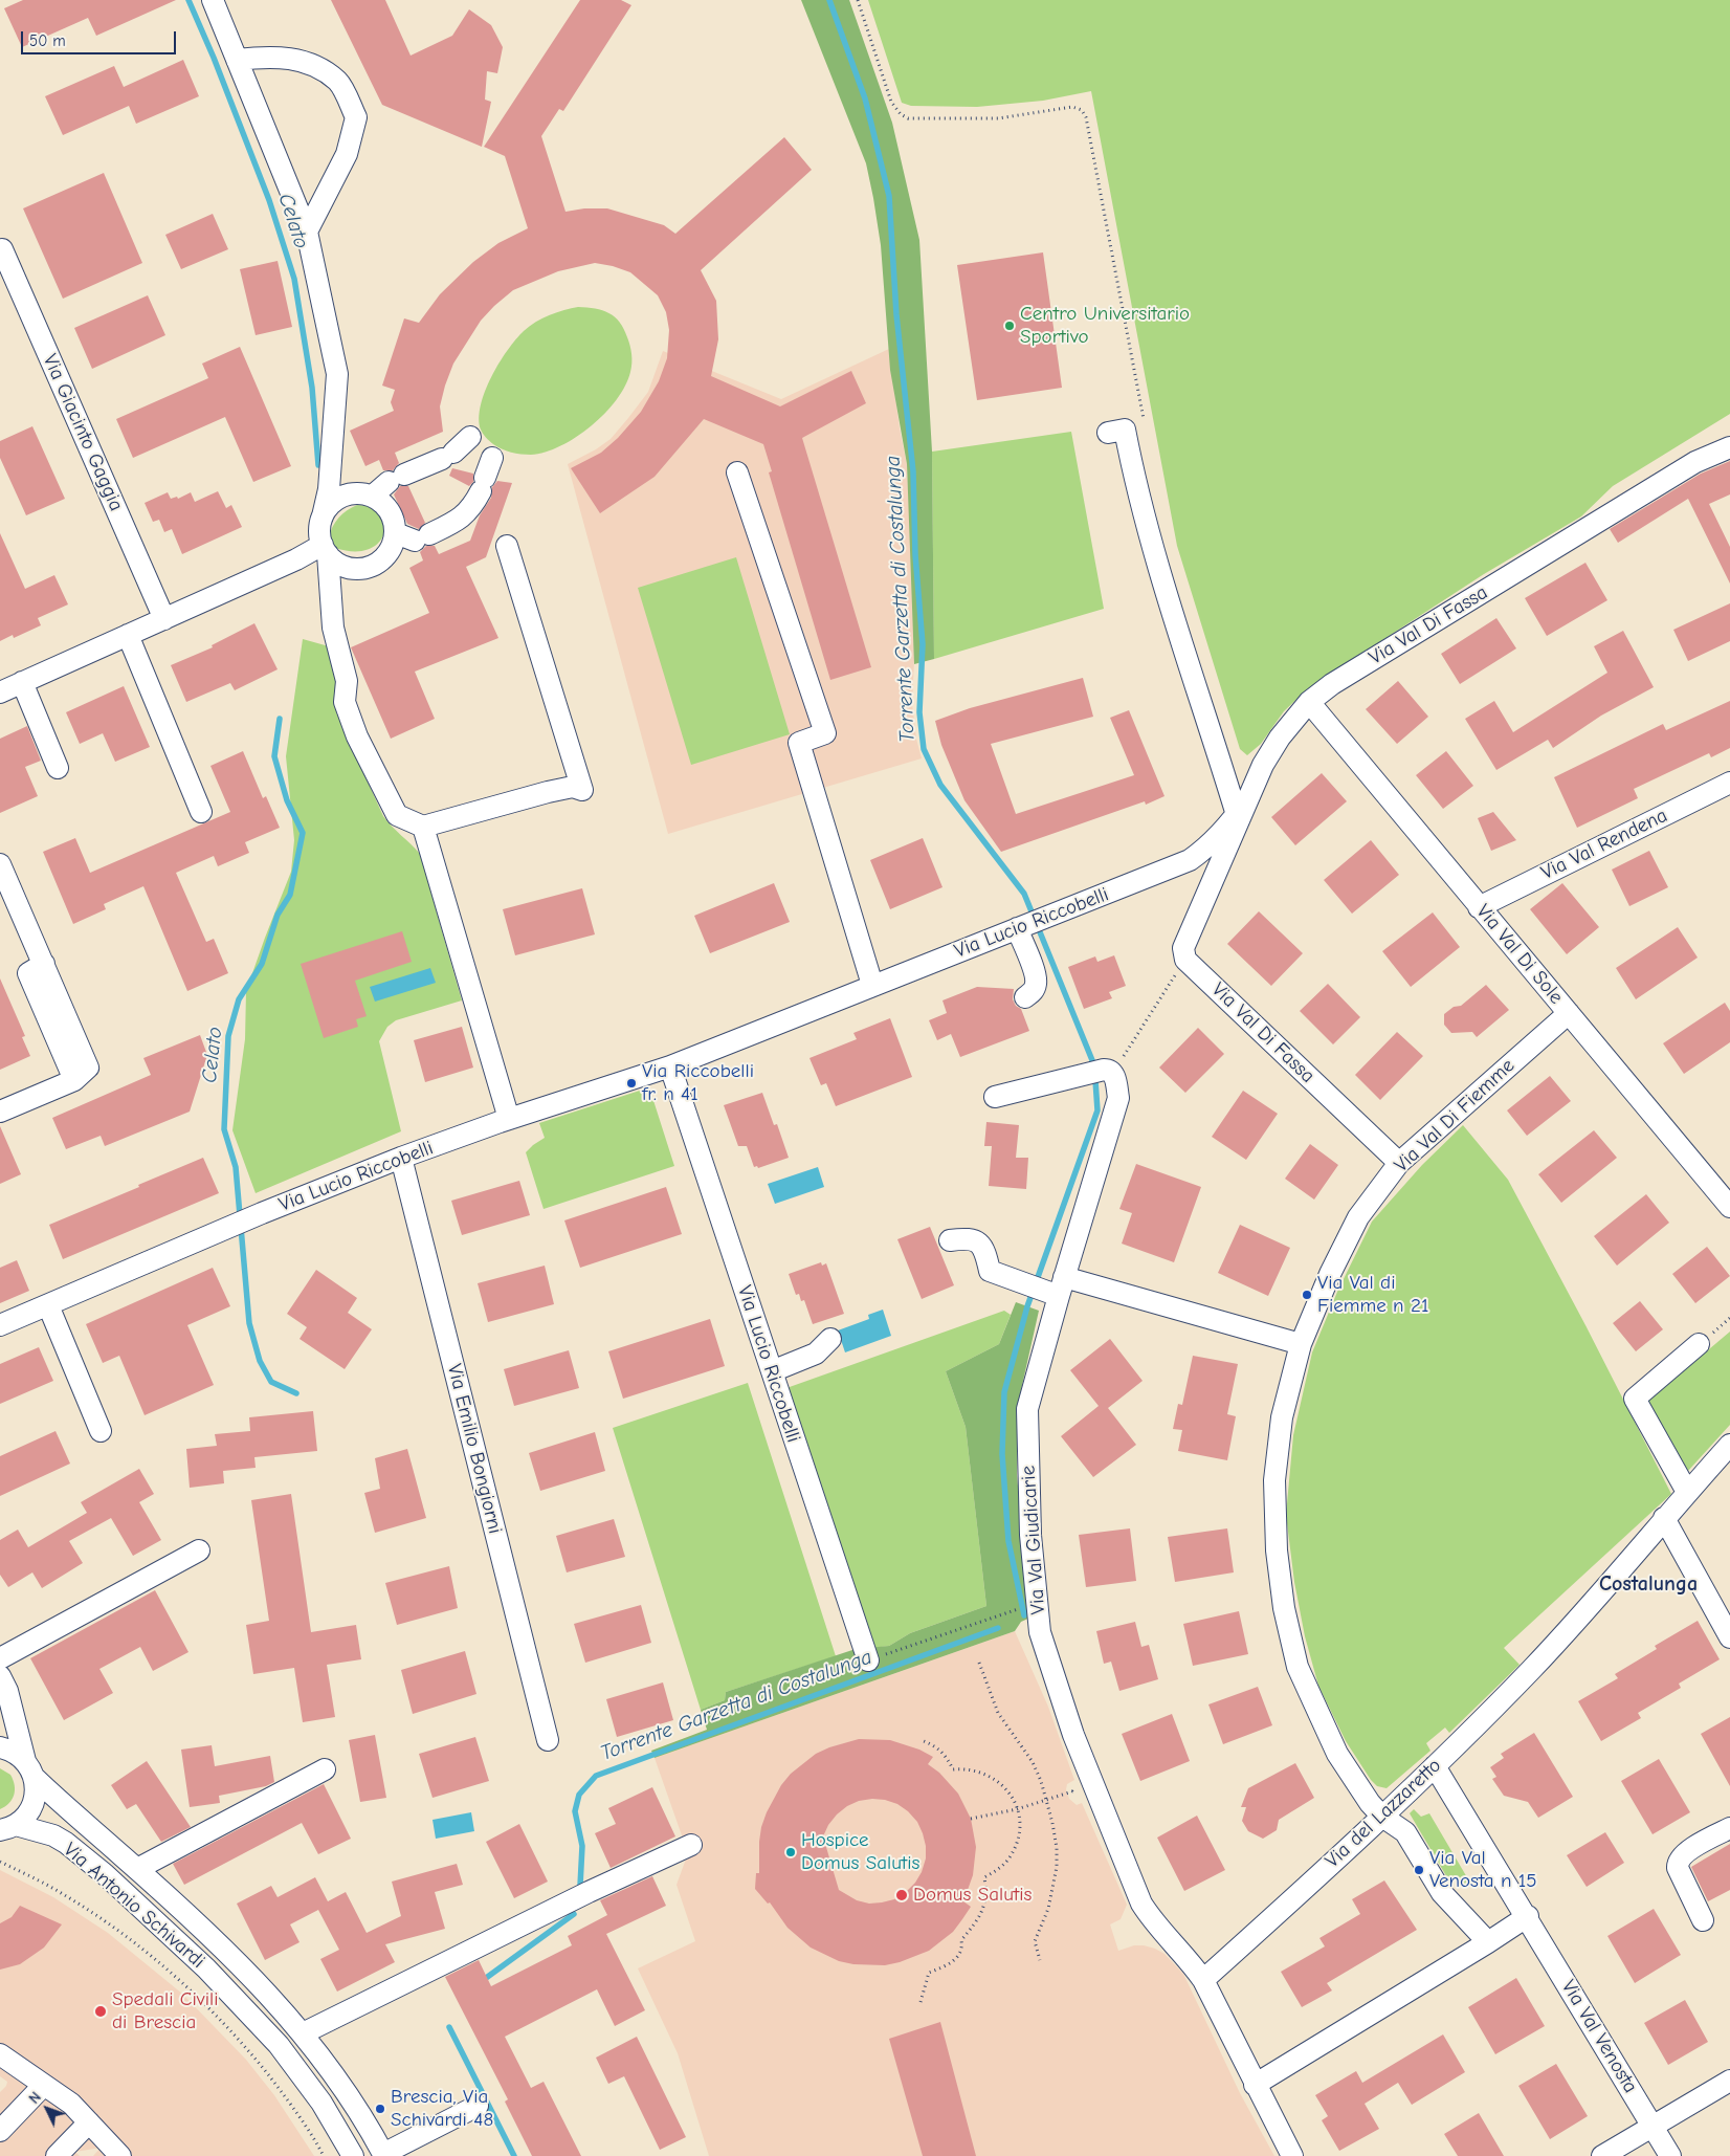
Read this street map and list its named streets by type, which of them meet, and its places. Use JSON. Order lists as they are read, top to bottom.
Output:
{
  "streets": {
    "street": [
      "Via Giacinto Gaggia",
      "Via Val Di Fassa",
      "Via Val Rendena",
      "Via Lucio Riccobelli",
      "Via Val Di Sole",
      "Via Val Di Fiemme",
      "Via Emilio Bongiorni",
      "Via Val Giudicarie",
      "Via del Lazzaretto",
      "Via Antonio Schivardi",
      "Via Val Venosta"
    ]
  },
  "crossings": [
    ["Via Val Di Fassa", "Via Lucio Riccobelli"],
    ["Via Val Di Fassa", "Via Val Di Sole"],
    ["Via Val Di Fassa", "Via Val Di Fiemme"],
    ["Via Val Rendena", "Via Val Di Sole"],
    ["Via Lucio Riccobelli", "Via Emilio Bongiorni"],
    ["Via Val Di Sole", "Via Val Di Fiemme"],
    ["Via Val Di Fiemme", "Via del Lazzaretto"],
    ["Via Val Giudicarie", "Via del Lazzaretto"],
    ["Via del Lazzaretto", "Via Val Venosta"]
  ],
  "districts": ["Costalunga"],
  "water": ["Celato", "Torrente Garzetta di Costalunga"],
  "places": [
    "Centro Universitario Sportivo",
    "Via Riccobelli fr. n 41",
    "Via Val di Fiemme n 21",
    "Hospice Domus Salutis",
    "Via Val Venosta n 15",
    "Domus Salutis",
    "Spedali Civili di Brescia",
    "Brescia, Via Schivardi 48"
  ],
  "scale_bar": "50 m",
  "north": "top left"
}
